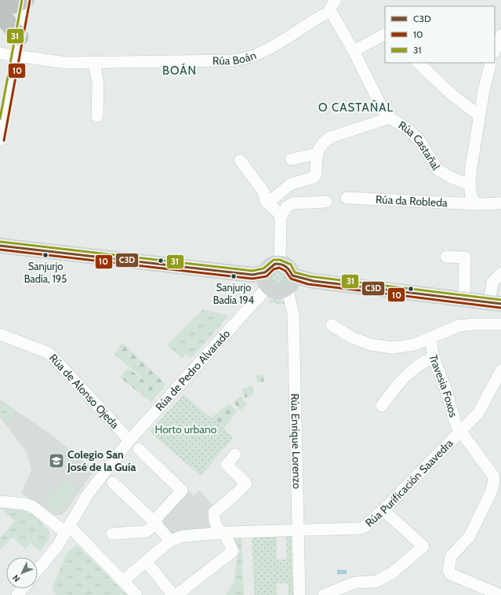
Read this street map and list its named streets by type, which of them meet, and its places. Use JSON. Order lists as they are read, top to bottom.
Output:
{
  "streets": {
    "street": [
      "Rúa Boán",
      "Rúa Castañal",
      "Rúa da Robleda",
      "Rúa de Pedro Alvarado",
      "Travesia Foxos",
      "Rúa de Alonso Ojeda",
      "Rúa Enrique Lorenzo",
      "Rúa Purificación Saavedra"
    ]
  },
  "crossings": [
    ["Rúa Boán", "Rúa Castañal"],
    ["Rúa de Pedro Alvarado", "Rúa de Alonso Ojeda"],
    ["Rúa de Pedro Alvarado", "Rúa Enrique Lorenzo"],
    ["Travesia Foxos", "Rúa Purificación Saavedra"],
    ["Rúa Enrique Lorenzo", "Rúa Purificación Saavedra"]
  ],
  "districts": ["BOÁN", "O CASTAÑAL"],
  "parks": ["Horto urbano"],
  "places": {
    "other": ["Sanjurjo Badía, 195", "Sanjurjo Badía 194"],
    "school or university": ["Colegio San José de la Guía"]
  },
  "lines": ["transit line 31", "transit line 10", "transit line C3D"],
  "legend": ["C3D", "10", "31"],
  "north": "bottom left"
}
